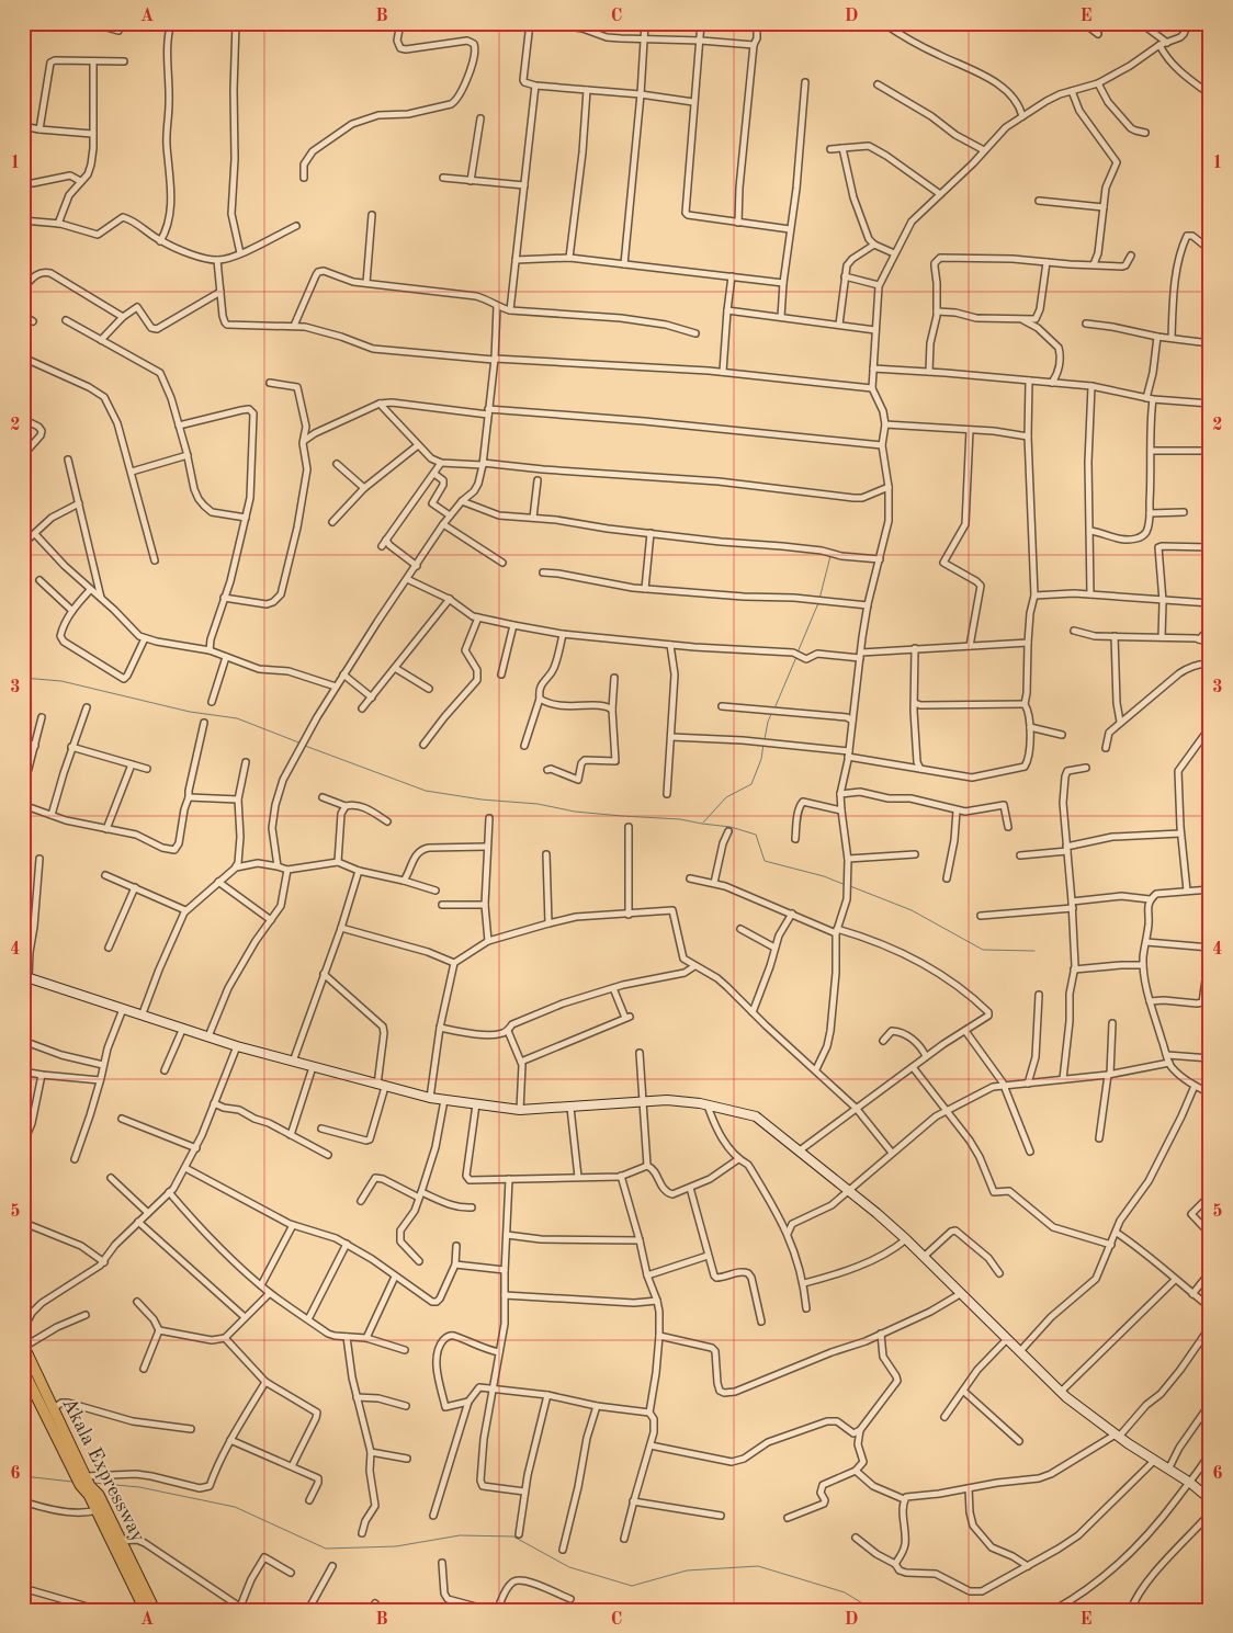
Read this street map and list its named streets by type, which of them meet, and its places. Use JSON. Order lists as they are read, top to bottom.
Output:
{
  "streets": {
    "main road": ["Akala Expressway"]
  },
  "grid": {
    "columns": [
      "A",
      "B",
      "C",
      "D",
      "E"
    ],
    "rows": [
      "1",
      "2",
      "3",
      "4",
      "5",
      "6"
    ]
  }
}
